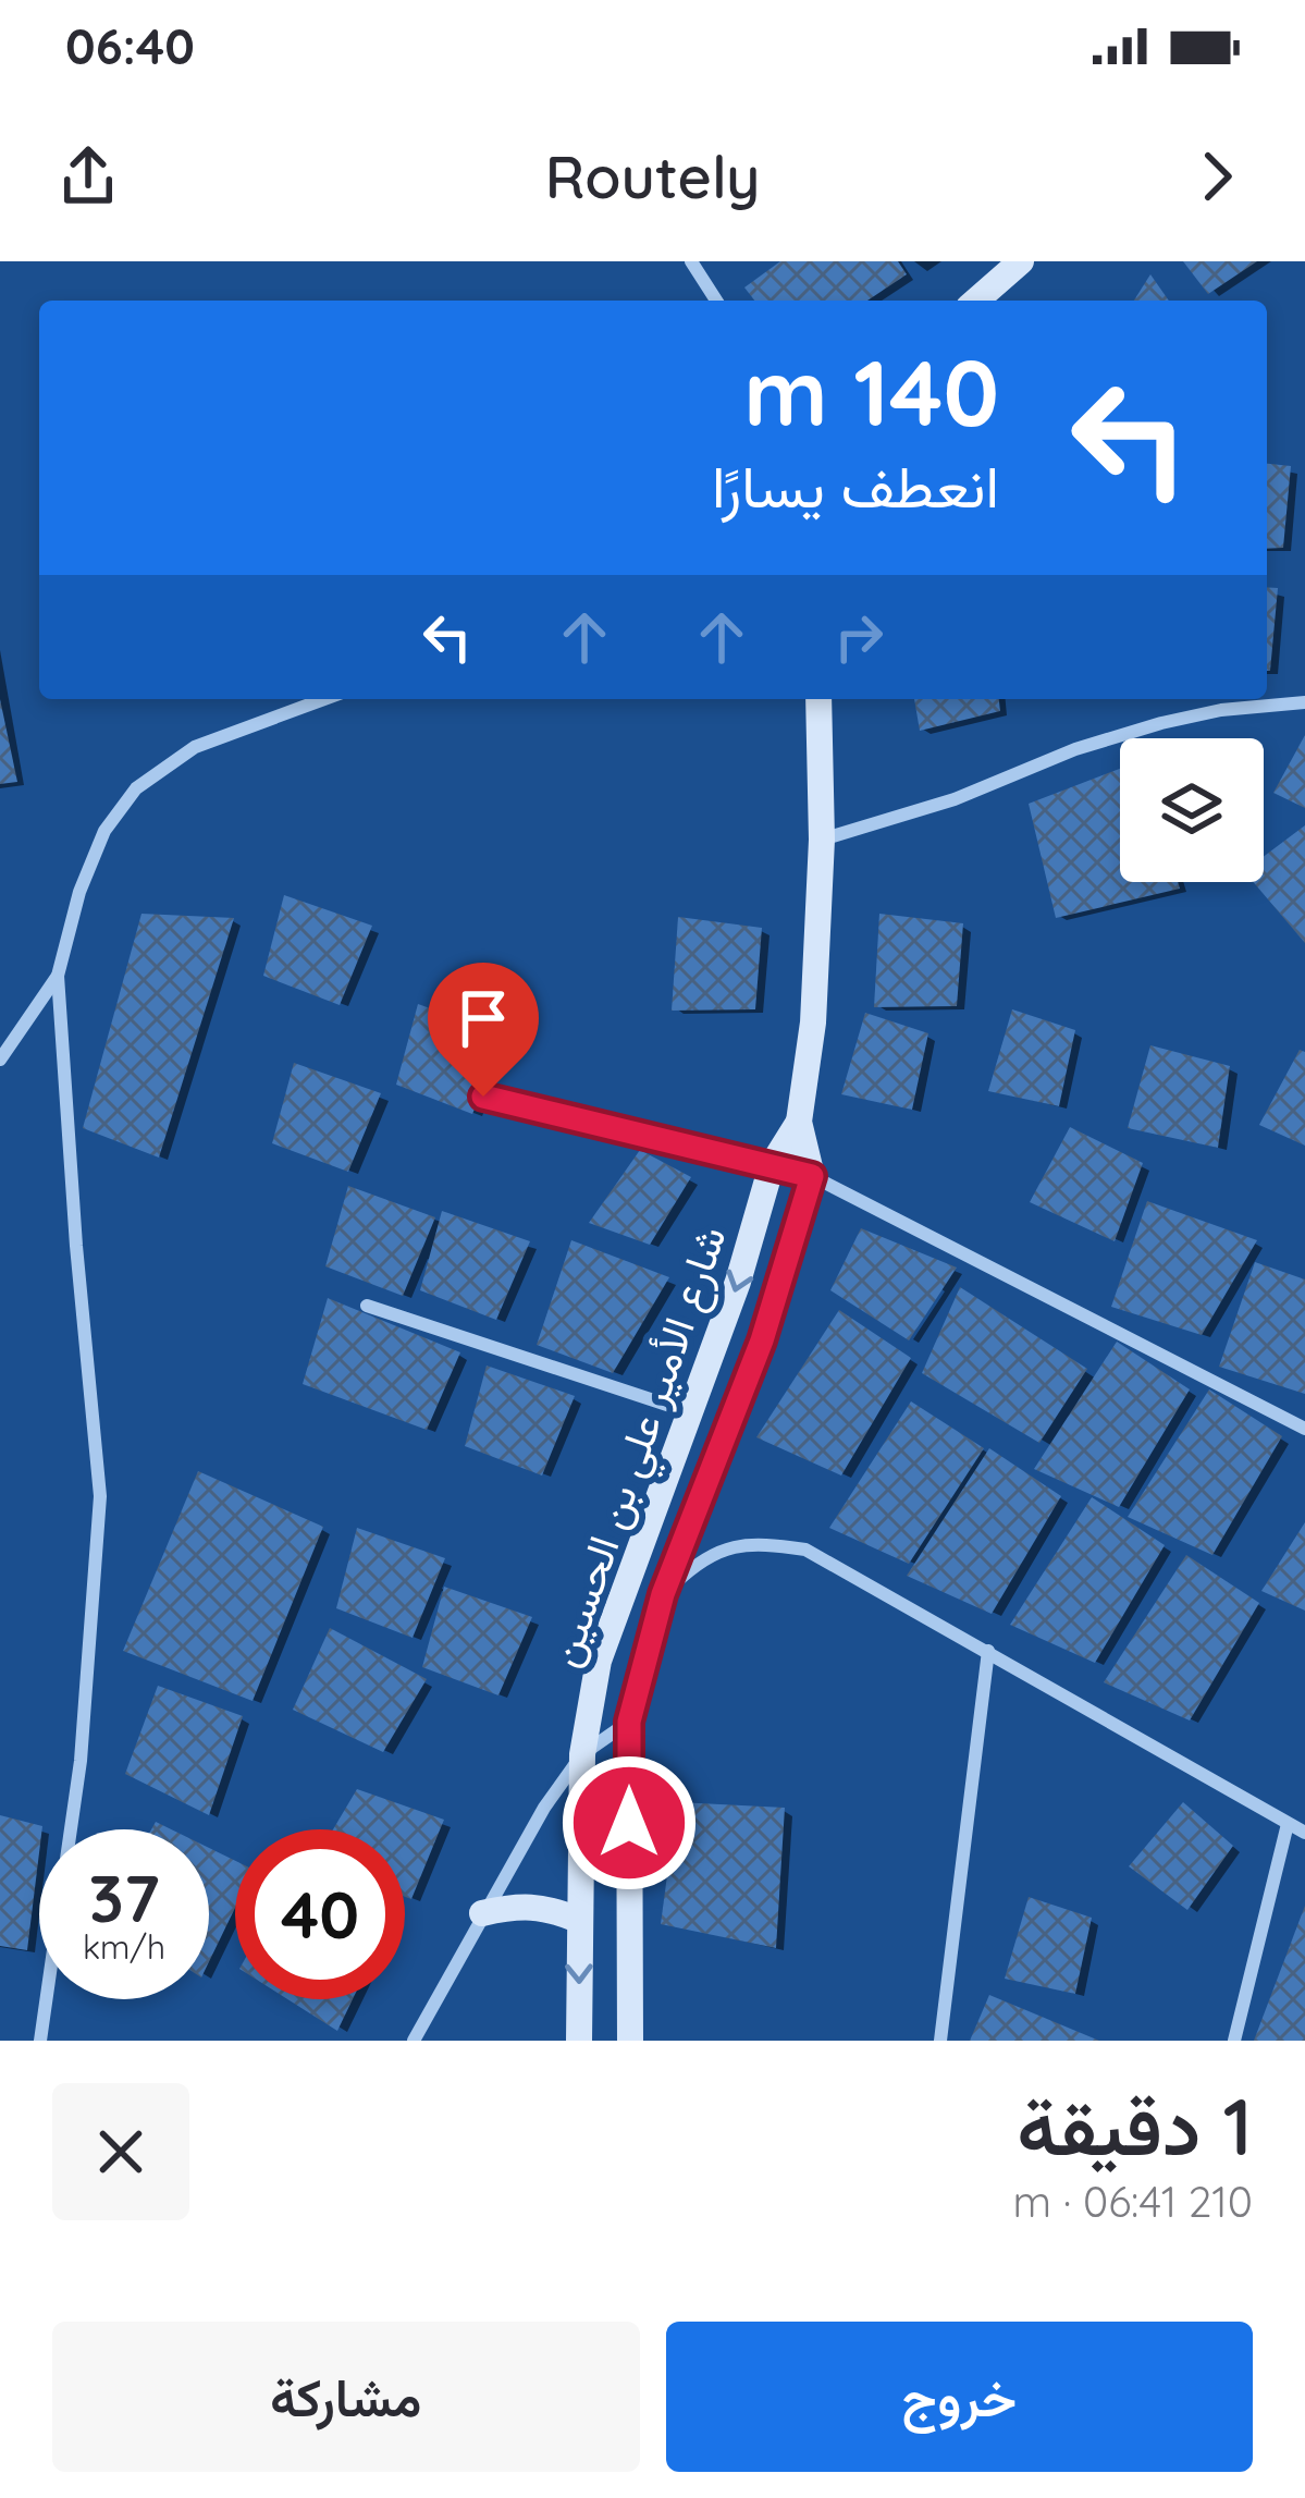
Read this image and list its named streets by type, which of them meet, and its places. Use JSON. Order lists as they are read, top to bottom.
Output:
{
  "streets": {
    "street": ["شارع الأمير علي بن الحسين"]
  },
  "page": {
    "status": "06:40",
    "header": "Routely",
    "turn": ["140 m", "انعطف يسارًا"],
    "speed": "37 km/h",
    "limit": "40",
    "heading": ["1 دقيقة", "210 m · 06:41"],
    "buttons": ["خروج", "مشاركة"]
  }
}
